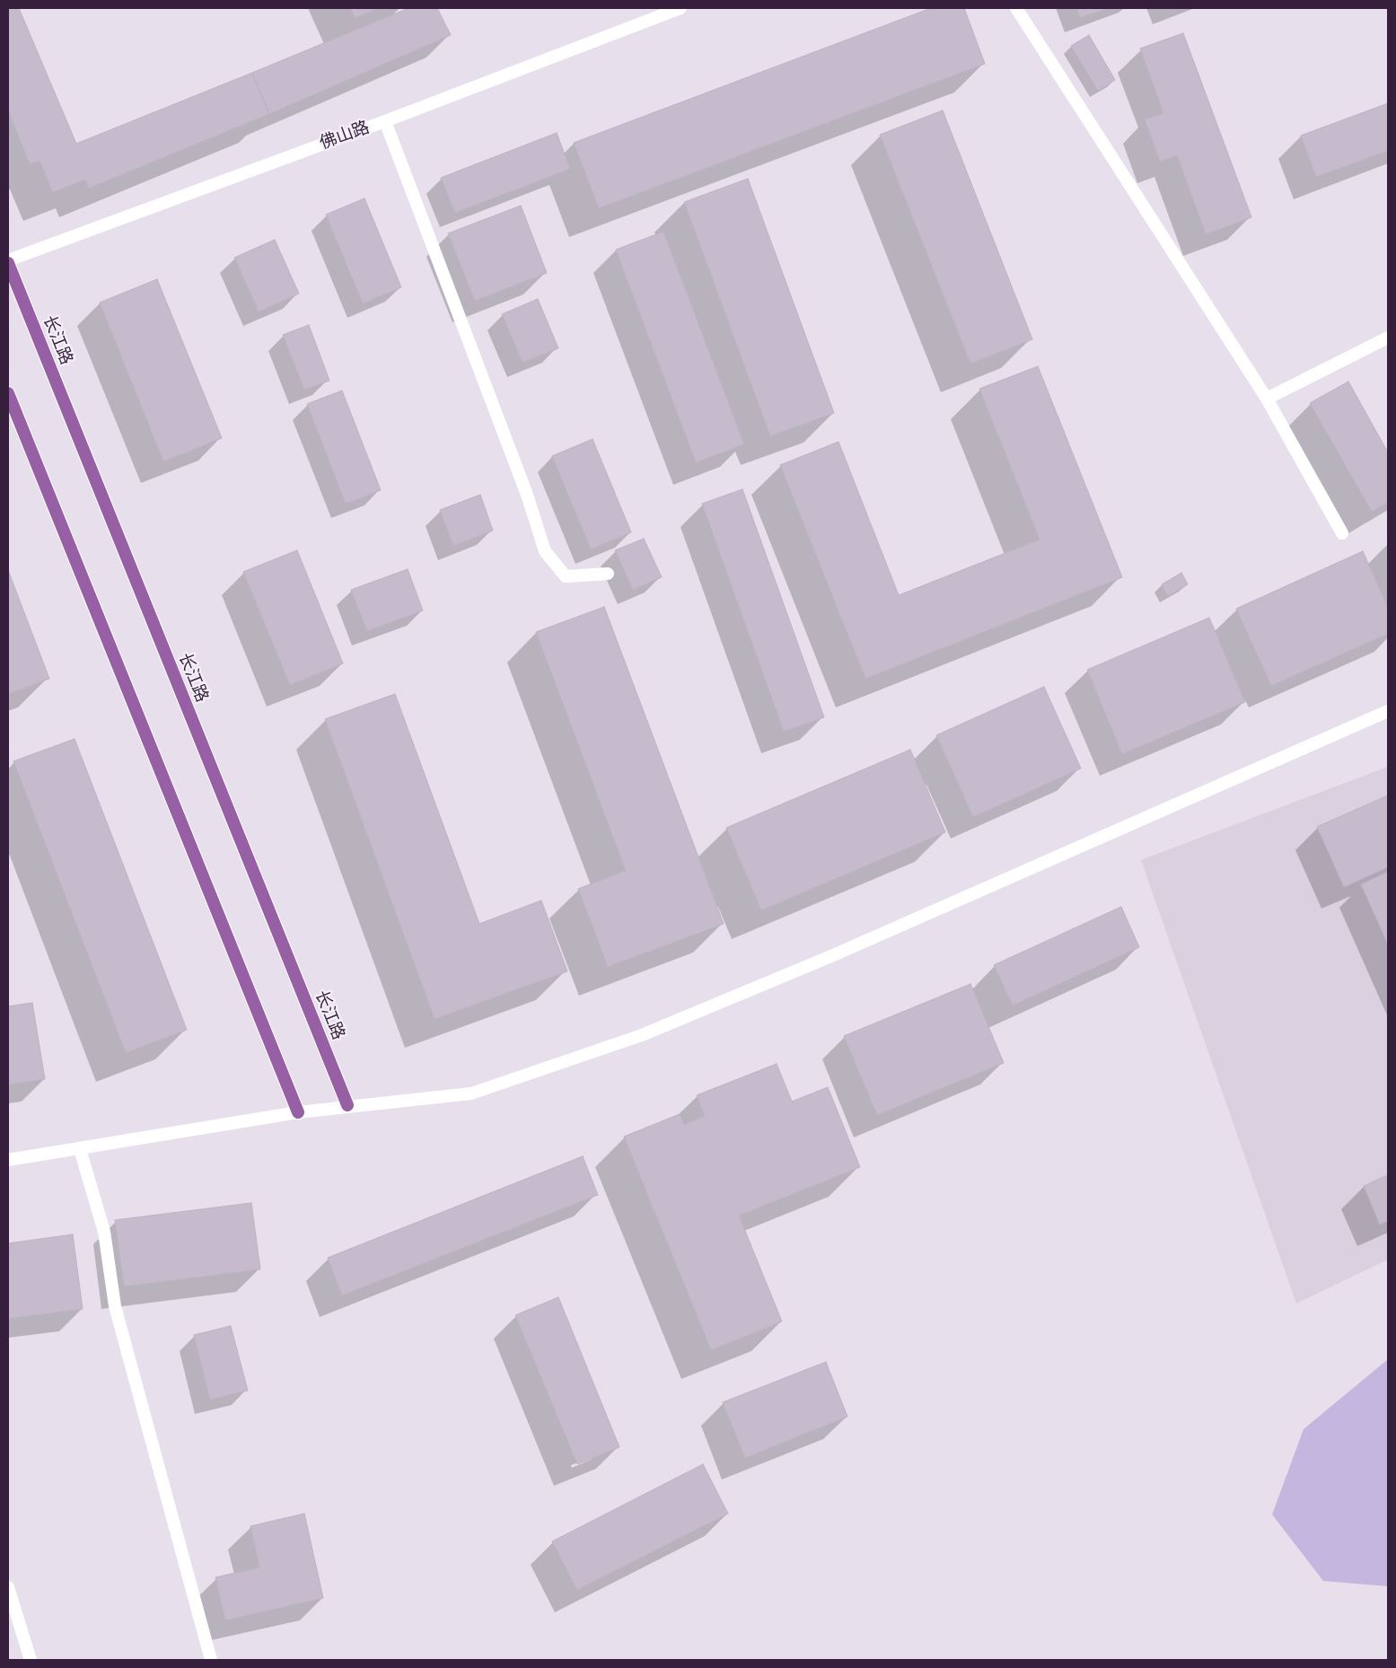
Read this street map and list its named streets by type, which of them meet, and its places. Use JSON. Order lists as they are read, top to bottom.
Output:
{
  "streets": {
    "main road": ["长江路"],
    "street": ["佛山路"]
  },
  "crossings": [
    ["佛山路", "长江路"]
  ]
}
